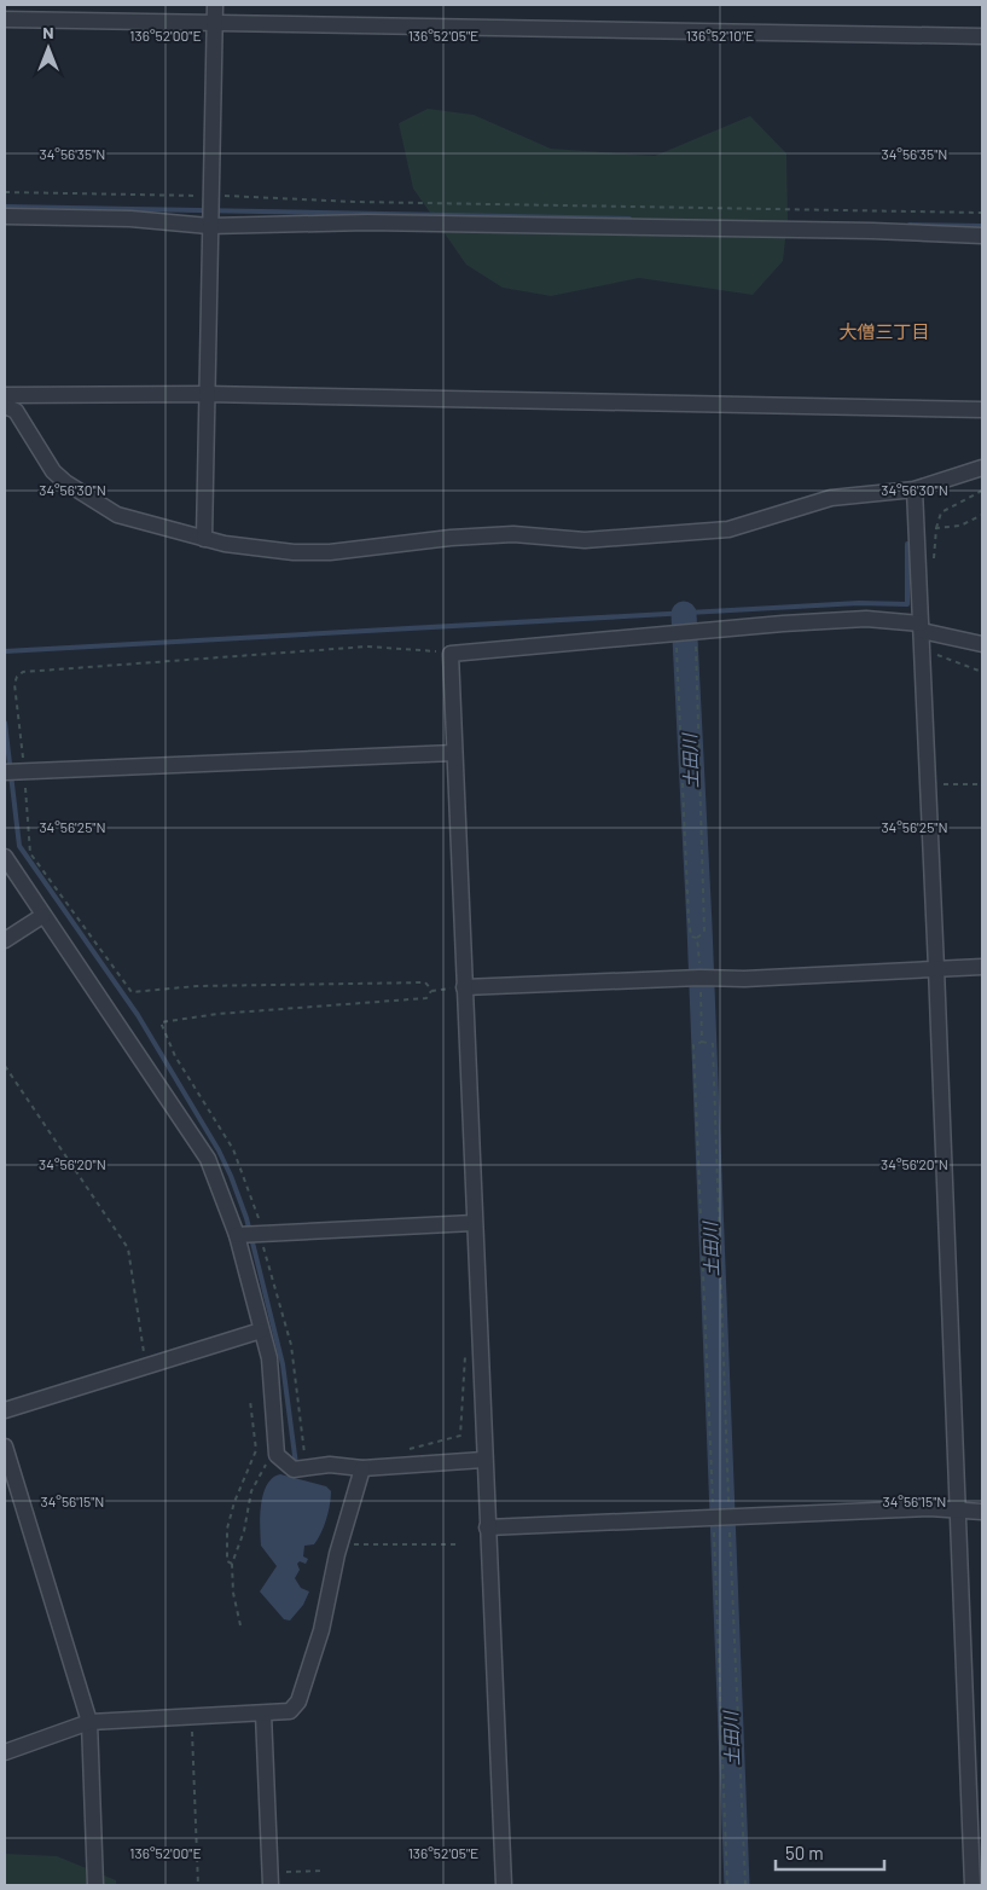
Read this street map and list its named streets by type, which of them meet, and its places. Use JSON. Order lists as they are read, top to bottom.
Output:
{
  "districts": ["大僧三丁目"],
  "water": ["土田川"],
  "scale_bar": "50 m",
  "north": "top",
  "coordinates": [
    "136°52'00\"E",
    "136°52'05\"E",
    "136°52'10\"E",
    "34°56'35\"N",
    "34°56'30\"N",
    "34°56'25\"N",
    "34°56'20\"N",
    "34°56'15\"N"
  ]
}
